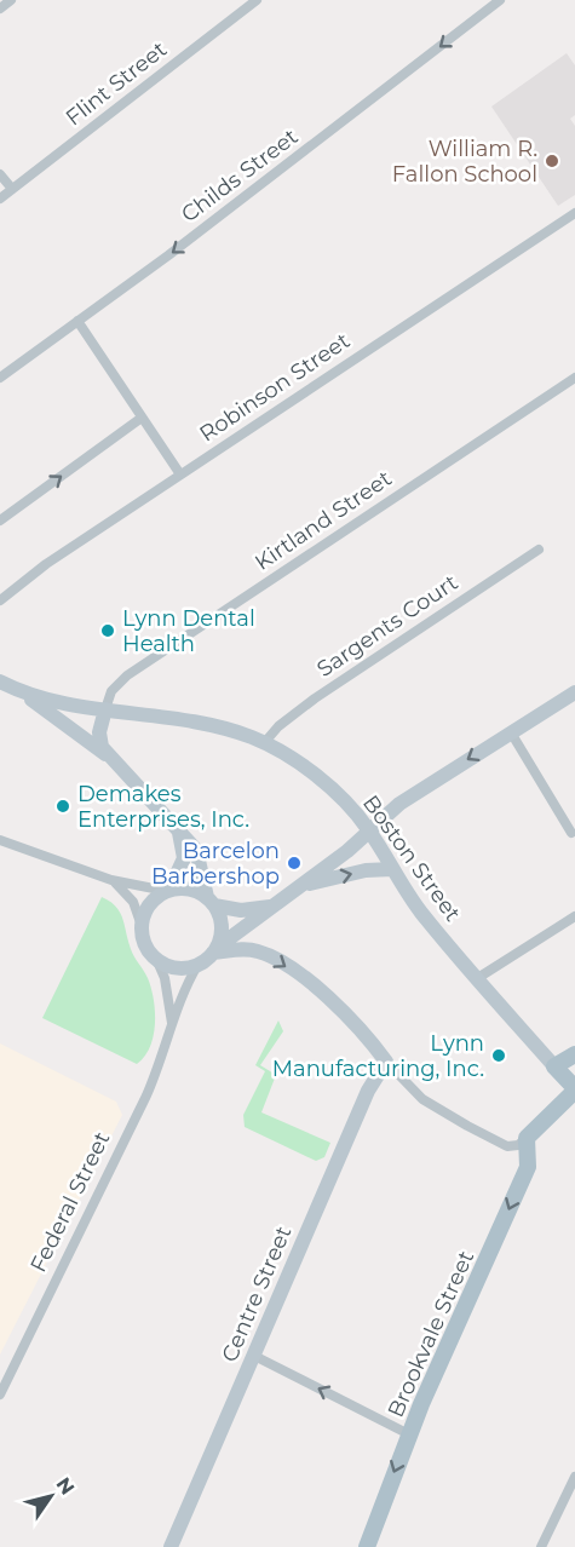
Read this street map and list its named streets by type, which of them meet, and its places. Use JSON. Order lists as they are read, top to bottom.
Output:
{
  "streets": {
    "main road": ["Boston Street", "Centre Street", "Brookvale Street"],
    "street": [
      "Flint Street",
      "Childs Street",
      "Robinson Street",
      "Kirtland Street",
      "Sargents Court",
      "Federal Street"
    ]
  },
  "crossings": [
    ["Kirtland Street", "Boston Street"],
    ["Sargents Court", "Boston Street"]
  ],
  "one_way": ["Childs Street", "Brookvale Street"],
  "places": [
    "William R. Fallon School",
    "Lynn Dental Health",
    "Demakes Enterprises, Inc.",
    "Barcelon Barbershop",
    "Lynn Manufacturing, Inc."
  ],
  "north": "top right"
}
